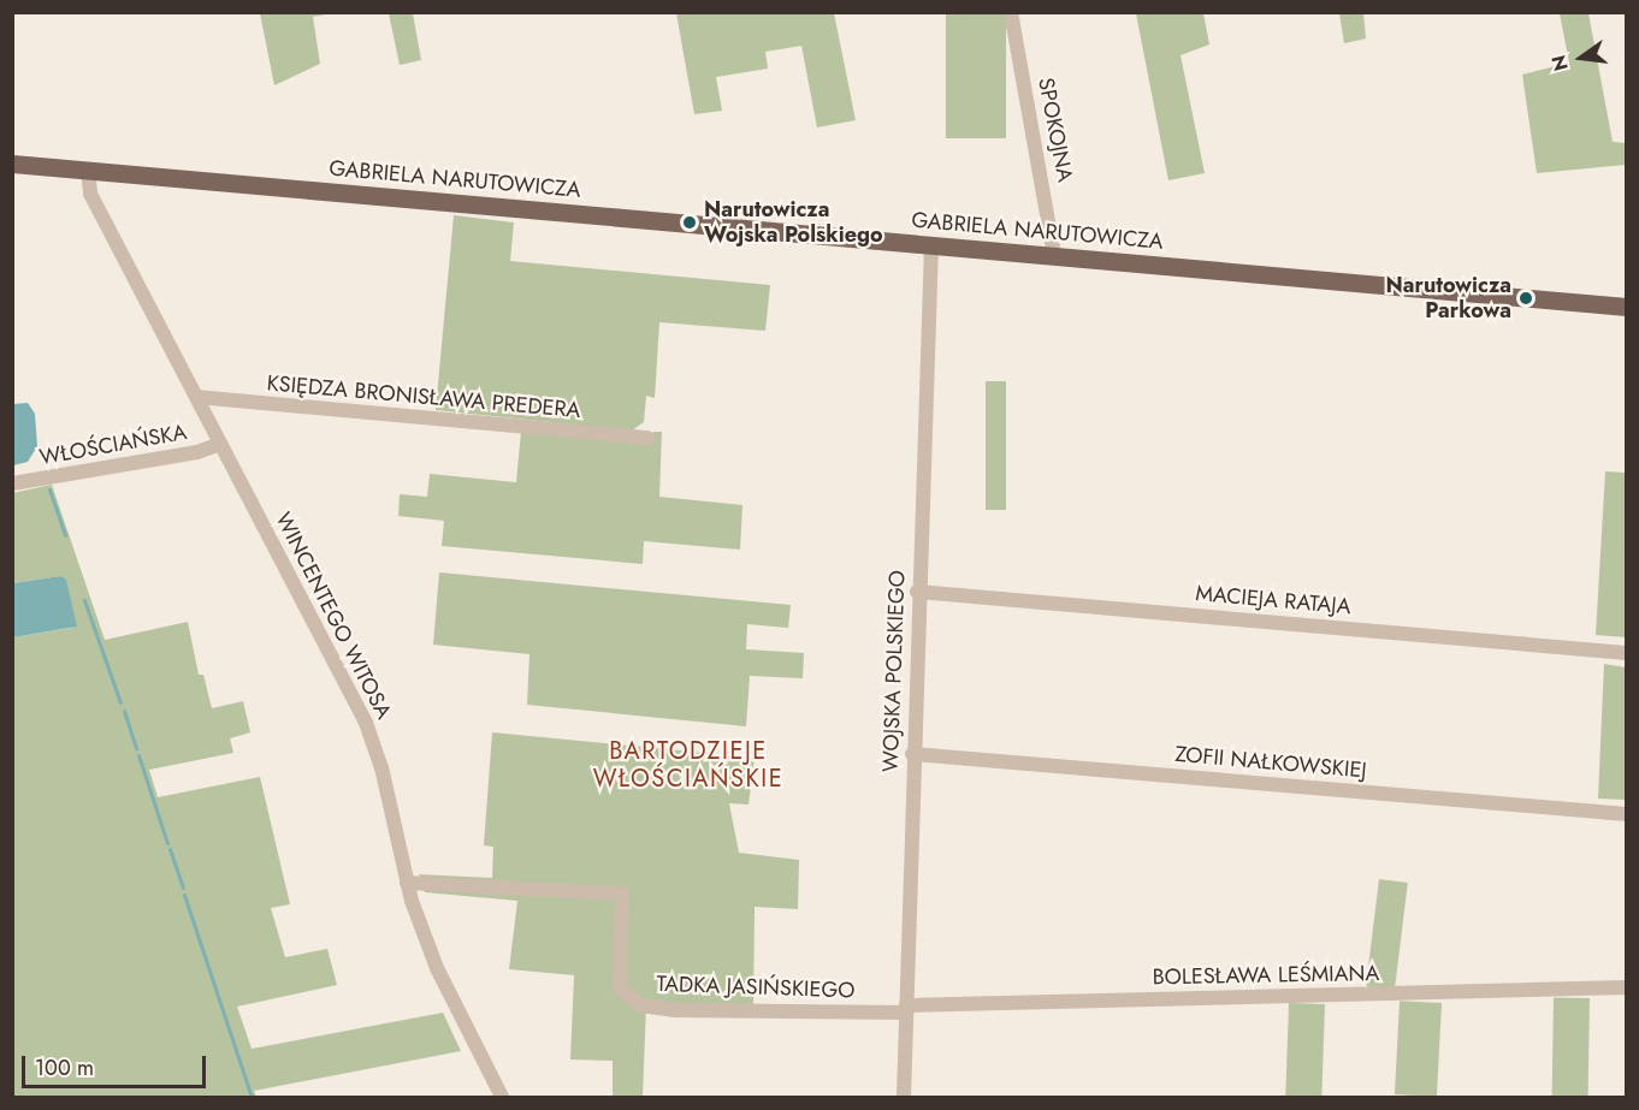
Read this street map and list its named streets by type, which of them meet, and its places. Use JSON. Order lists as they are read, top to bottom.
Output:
{
  "streets": {
    "main road": ["GABRIELA NARUTOWICZA"],
    "street": [
      "SPOKOJNA",
      "KSIĘDZA BRONISŁAWA PREDERA",
      "WŁOŚCIAŃSKA",
      "MACIEJA RATAJA",
      "WINCENTEGO WITOSA",
      "WOJSKA POLSKIEGO",
      "ZOFII NAŁKOWSKIEJ",
      "BOLESŁAWA LEŚMIANA",
      "TADKA JASIŃSKIEGO"
    ]
  },
  "crossings": [
    ["SPOKOJNA", "GABRIELA NARUTOWICZA"],
    ["GABRIELA NARUTOWICZA", "WINCENTEGO WITOSA"],
    ["GABRIELA NARUTOWICZA", "WOJSKA POLSKIEGO"],
    ["KSIĘDZA BRONISŁAWA PREDERA", "WINCENTEGO WITOSA"],
    ["WŁOŚCIAŃSKA", "WINCENTEGO WITOSA"],
    ["MACIEJA RATAJA", "WOJSKA POLSKIEGO"],
    ["WINCENTEGO WITOSA", "TADKA JASIŃSKIEGO"],
    ["WOJSKA POLSKIEGO", "ZOFII NAŁKOWSKIEJ"],
    ["WOJSKA POLSKIEGO", "BOLESŁAWA LEŚMIANA"],
    ["WOJSKA POLSKIEGO", "TADKA JASIŃSKIEGO"],
    ["BOLESŁAWA LEŚMIANA", "TADKA JASIŃSKIEGO"]
  ],
  "districts": ["BARTODZIEJE WŁOŚCIAŃSKIE"],
  "places": ["Narutowicza Wojska Polskiego", "Narutowicza Parkowa"],
  "scale_bar": "100 m",
  "north": "left"
}
